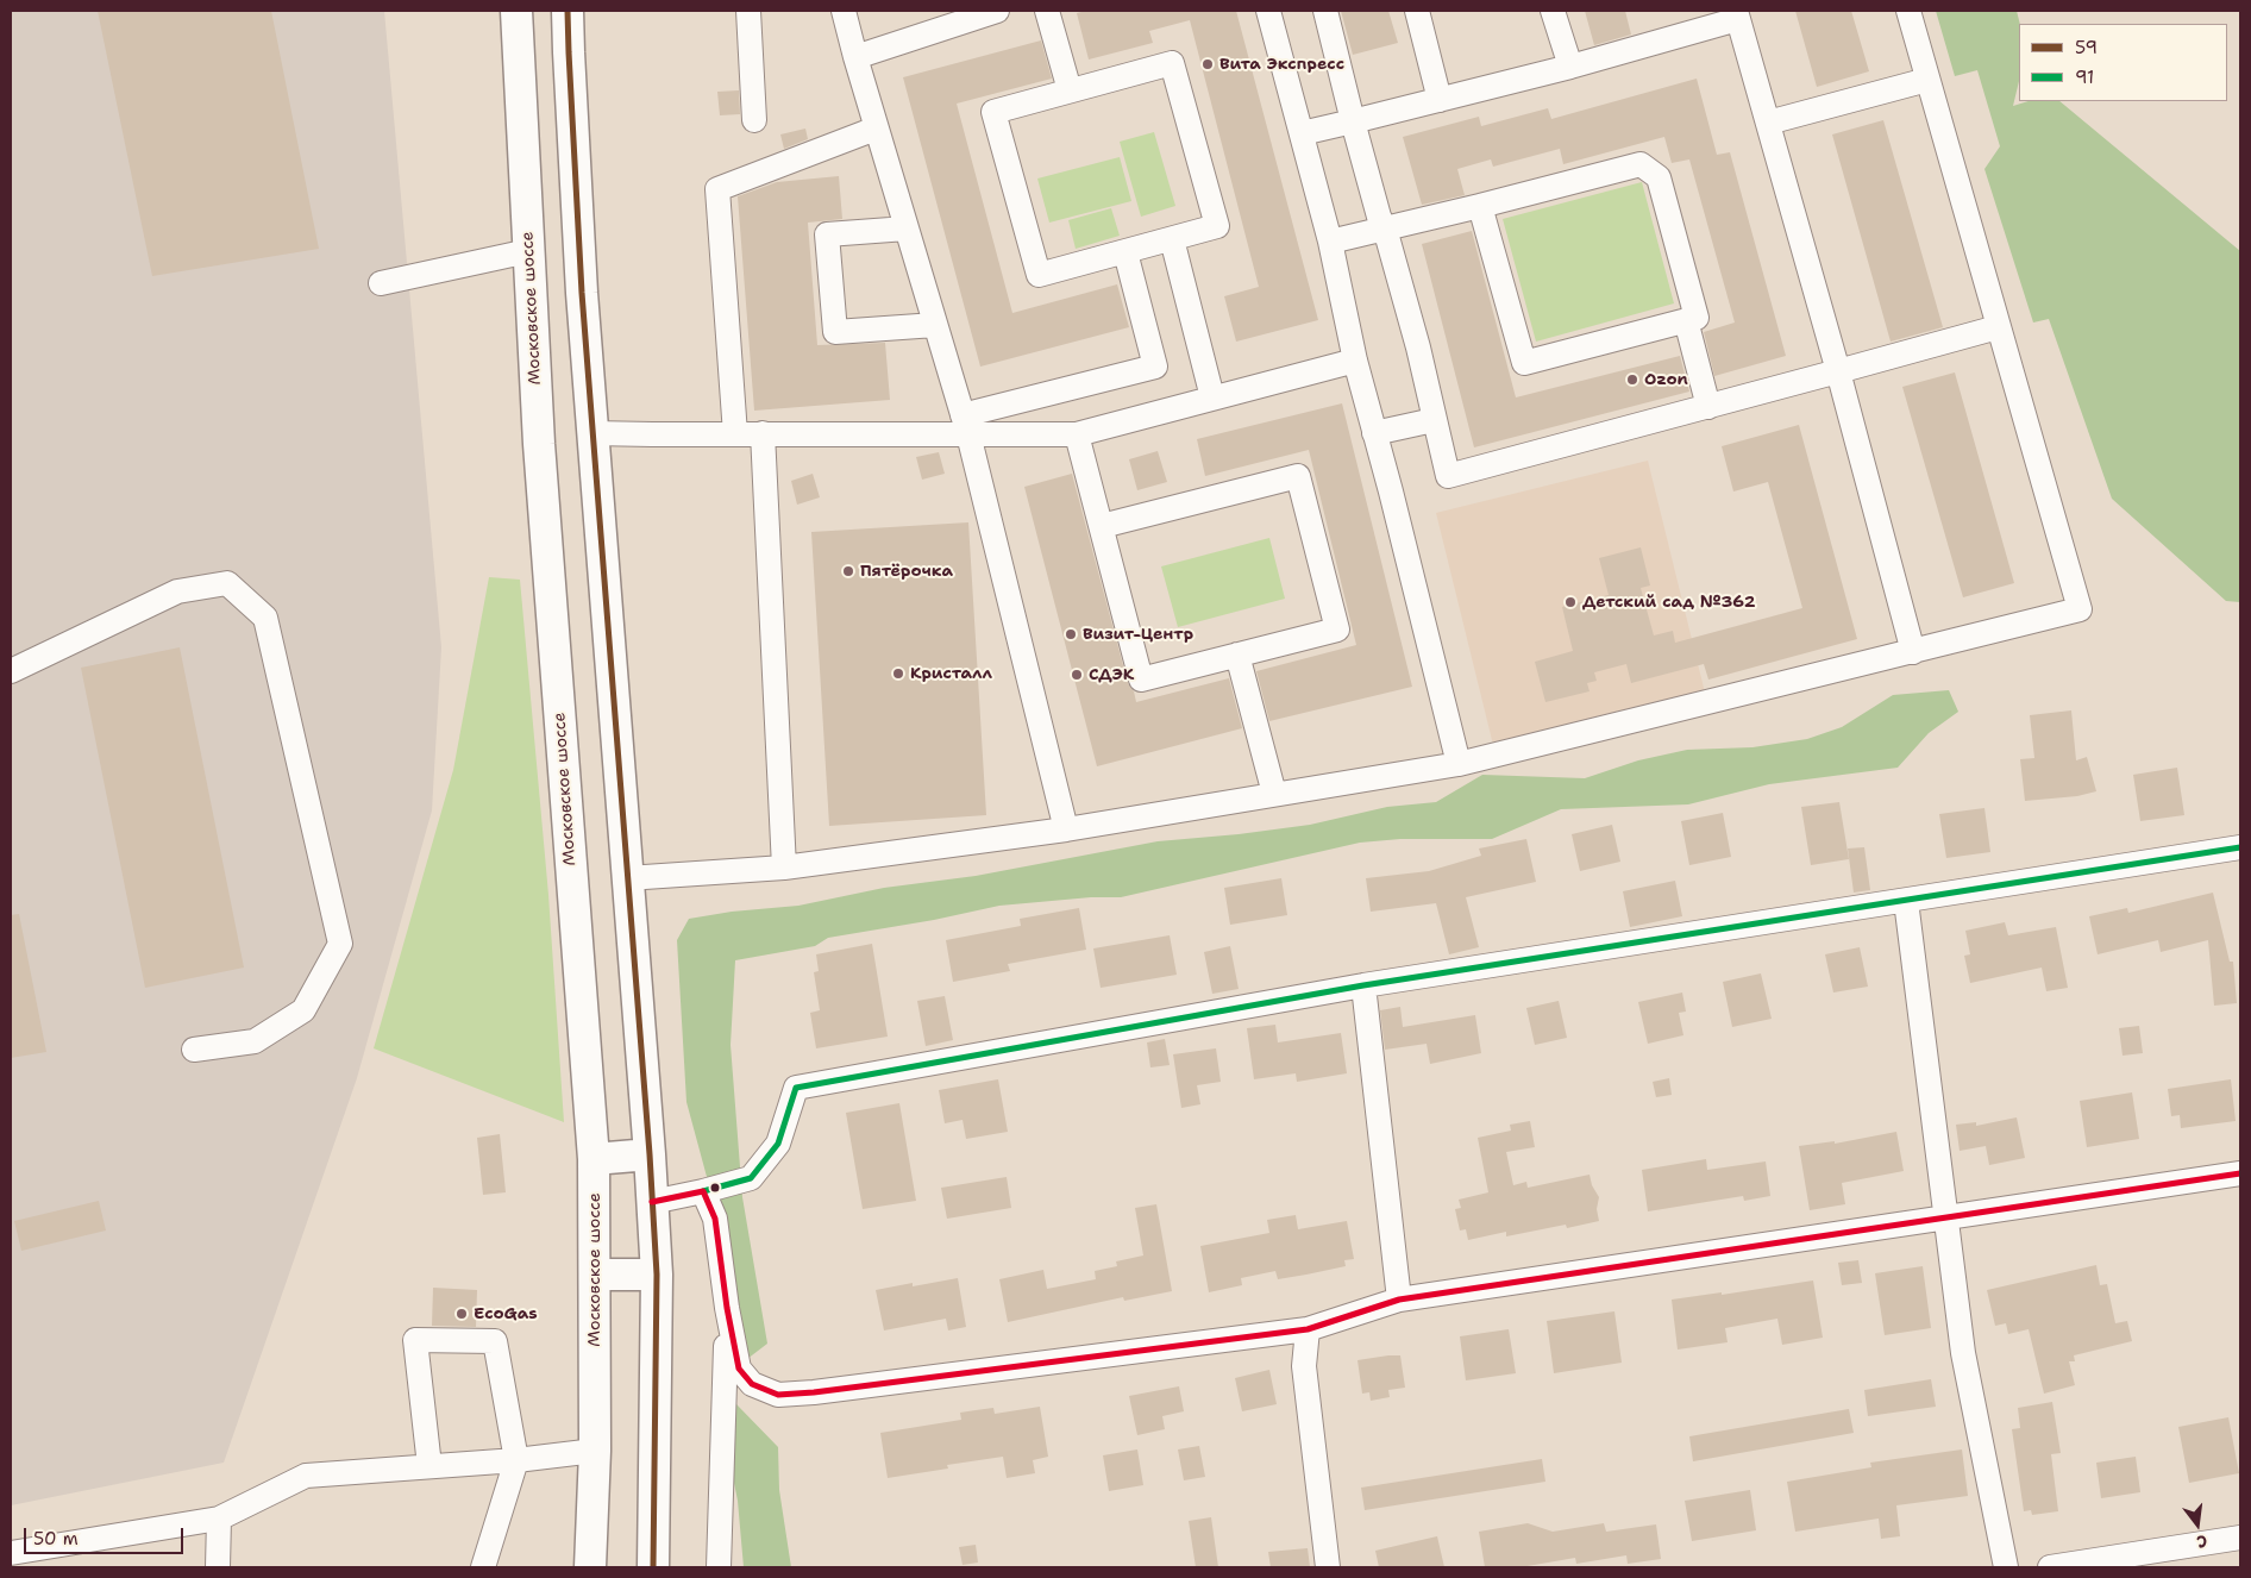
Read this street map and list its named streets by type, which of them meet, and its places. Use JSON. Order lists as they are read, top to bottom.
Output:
{
  "streets": {
    "main road": ["Московское шоссе"]
  },
  "places": [
    "Вита Экспресс",
    "Ozon",
    "Пятёрочка",
    "Детский сад №362",
    "Визит-Центр",
    "Кристалл",
    "СДЭК",
    "EcoGas"
  ],
  "lines": ["transit line 59", "transit line 91"],
  "legend": ["59", "91"],
  "scale_bar": "50 m",
  "north": "bottom"
}
